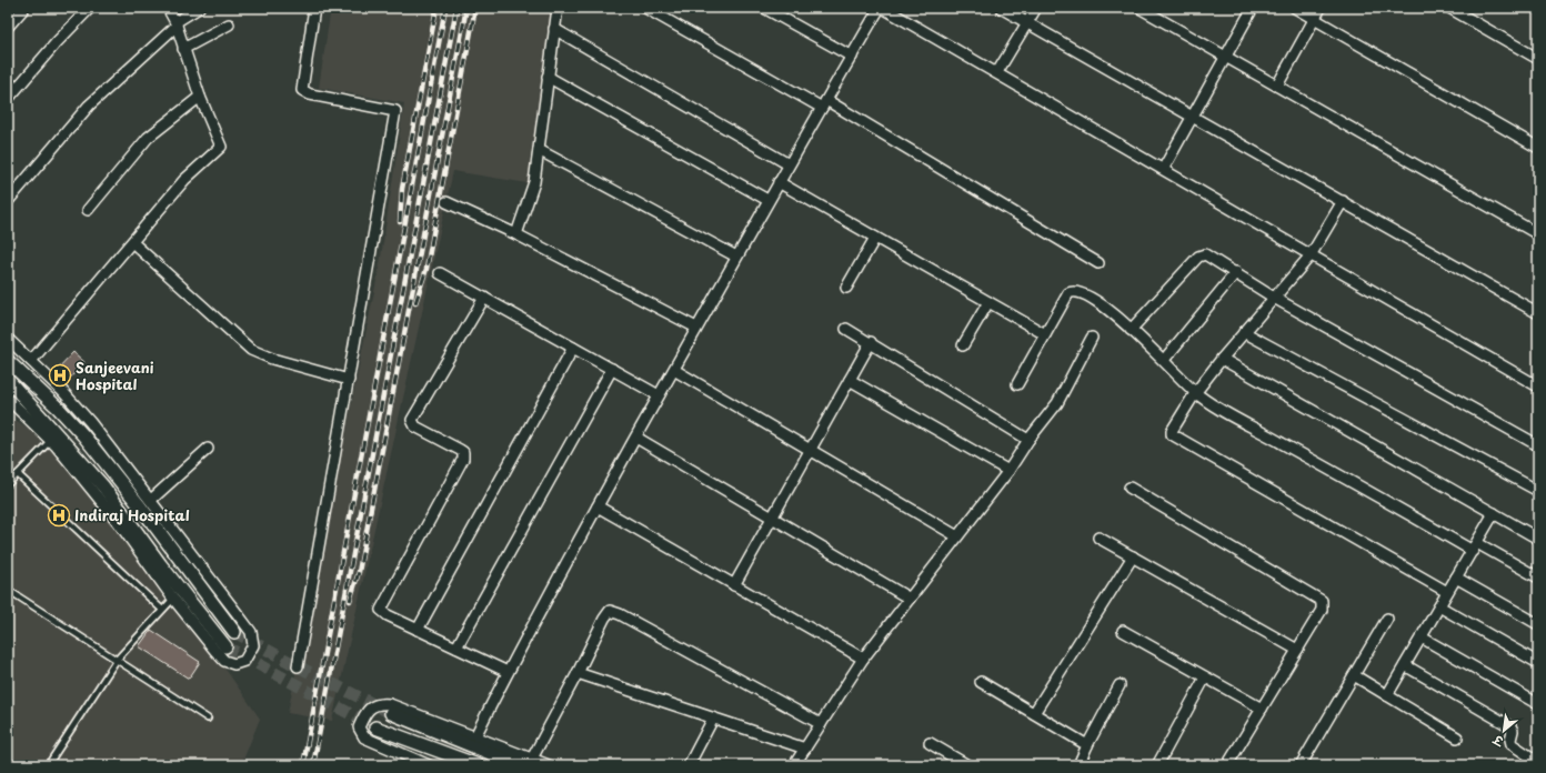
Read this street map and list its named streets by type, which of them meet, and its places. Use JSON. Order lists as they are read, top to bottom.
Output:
{
  "places": {
    "hospital": ["Sanjeevani Hospital", "Indiraj Hospital"]
  },
  "north": "bottom left"
}
